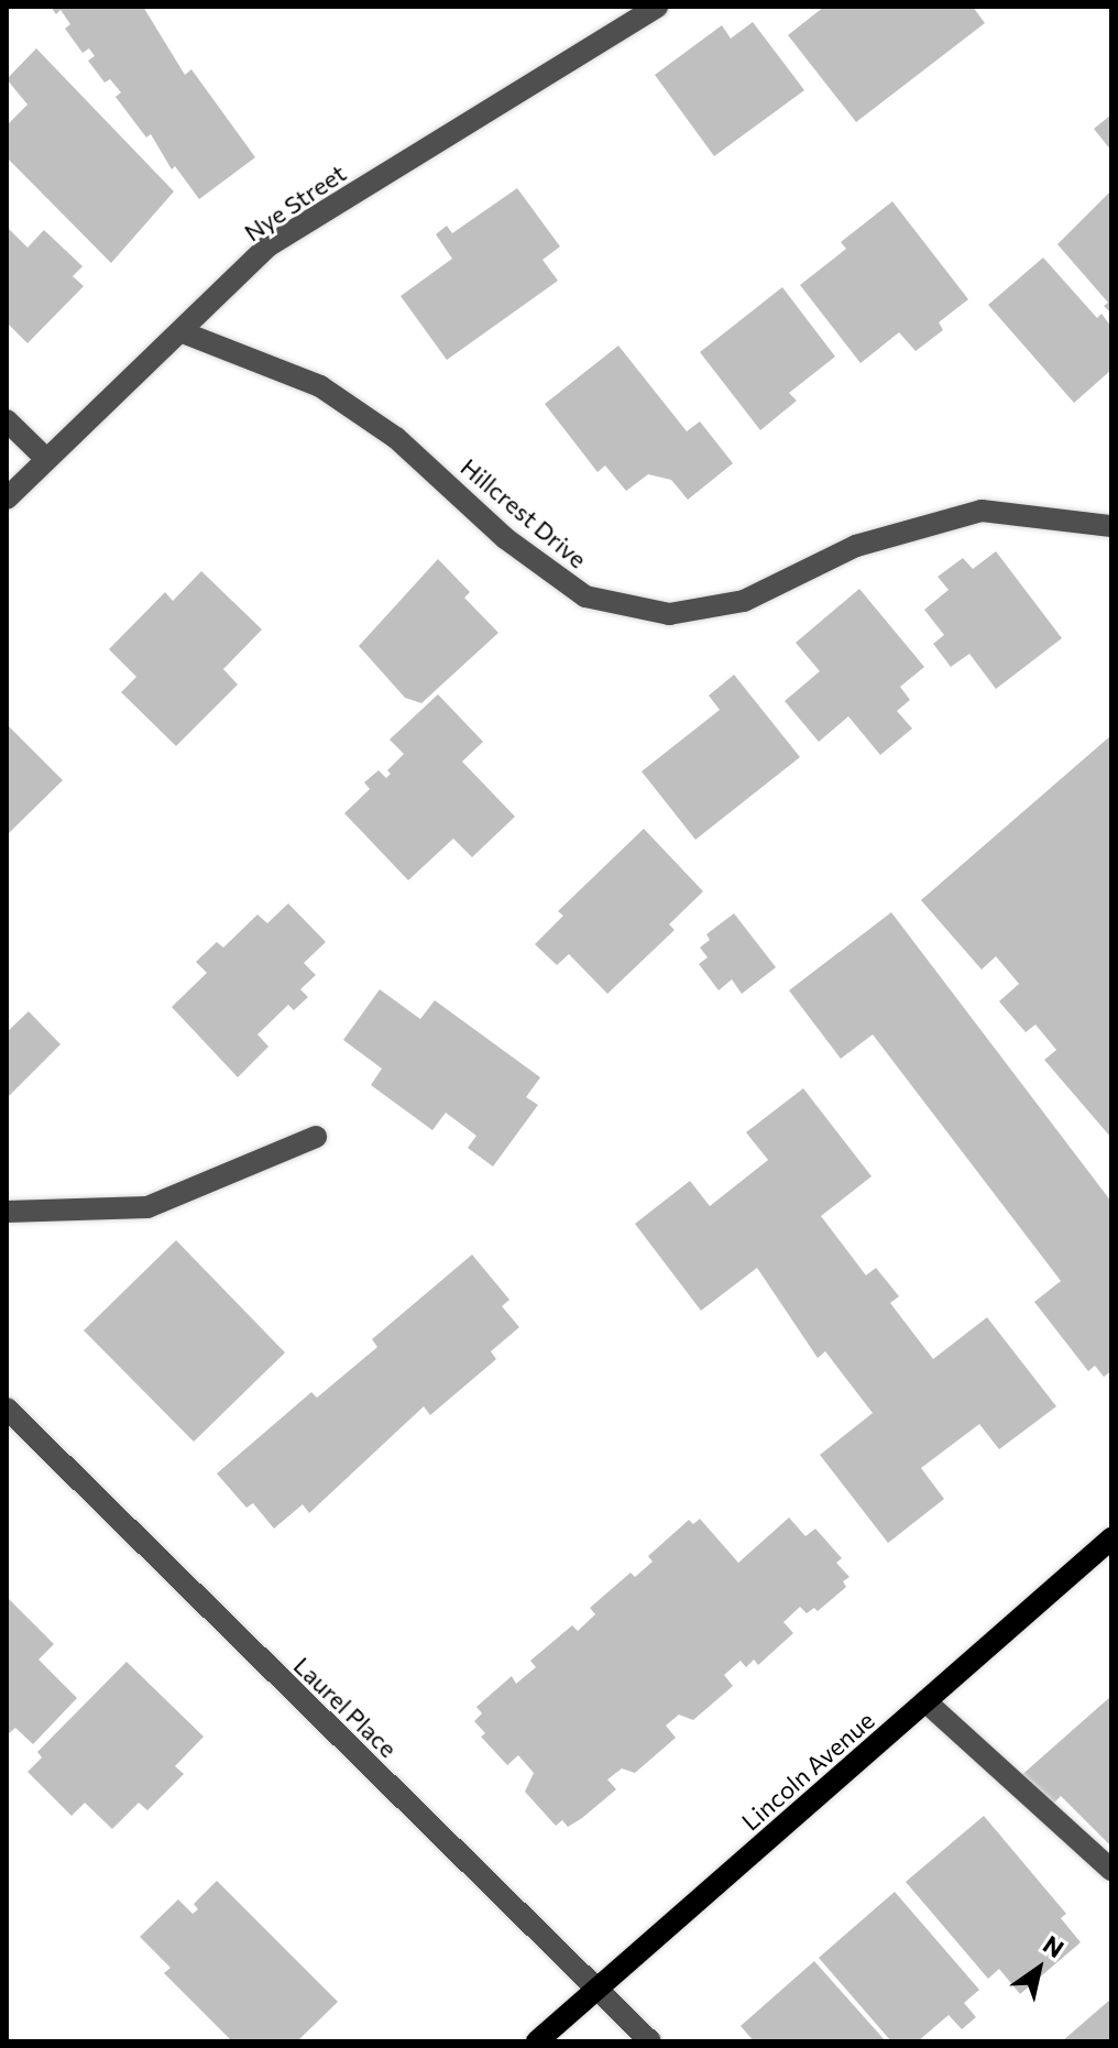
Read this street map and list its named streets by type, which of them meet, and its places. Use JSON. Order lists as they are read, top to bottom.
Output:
{
  "streets": {
    "main road": ["Lincoln Avenue"],
    "street": ["Nye Street", "Hillcrest Drive", "Laurel Place"]
  },
  "crossings": [
    ["Nye Street", "Hillcrest Drive"],
    ["Laurel Place", "Lincoln Avenue"]
  ],
  "north": "top right"
}
